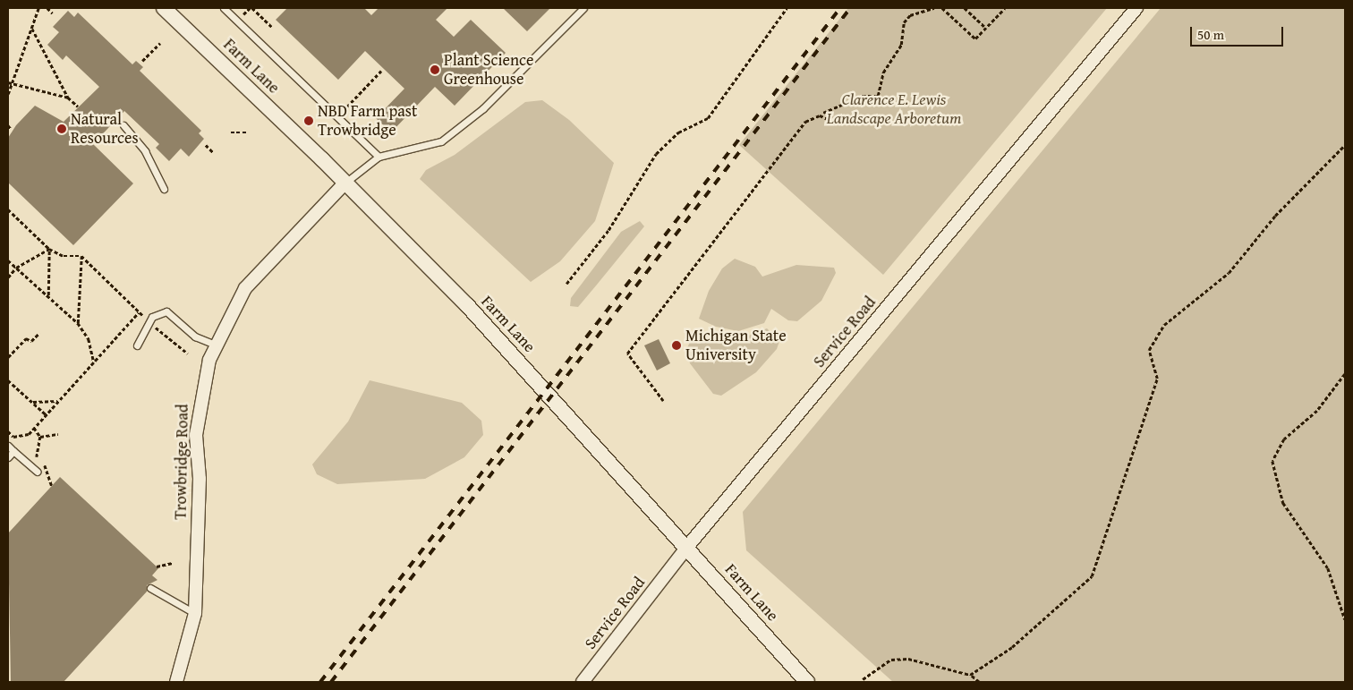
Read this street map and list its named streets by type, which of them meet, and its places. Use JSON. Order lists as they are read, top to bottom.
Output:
{
  "streets": {
    "street": ["Farm Lane", "Service Road", "Trowbridge Road"]
  },
  "crossings": [
    ["Farm Lane", "Service Road"],
    ["Farm Lane", "Trowbridge Road"]
  ],
  "parks": ["Clarence E. Lewis Landscape Arboretum"],
  "places": [
    "Plant Science Greenhouse",
    "NBD Farm past Trowbridge",
    "Natural Resources",
    "Michigan State University"
  ],
  "scale_bar": "50 m"
}
